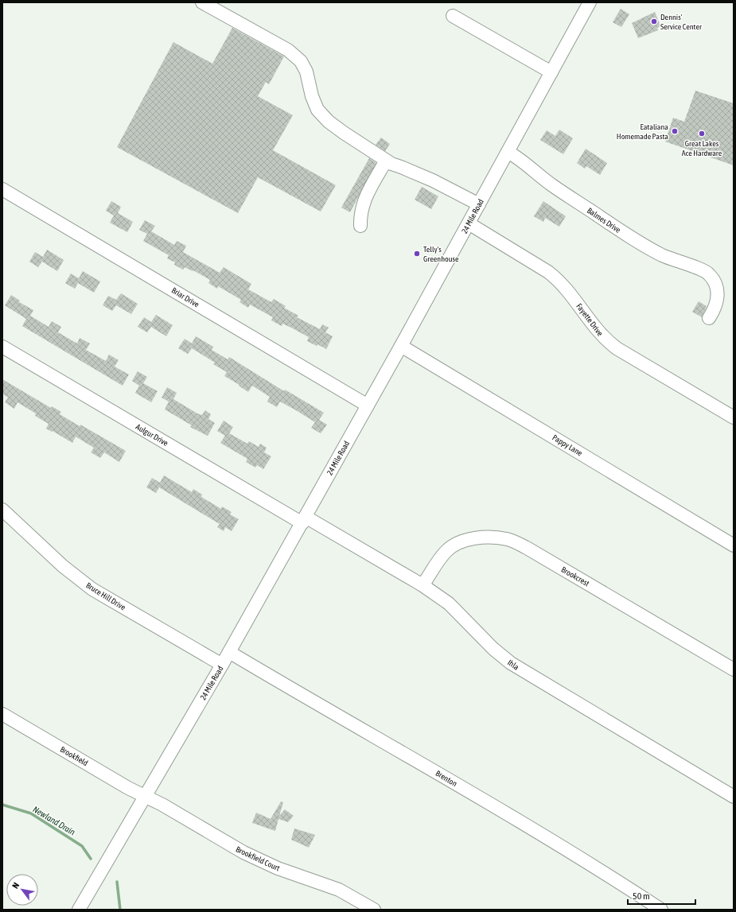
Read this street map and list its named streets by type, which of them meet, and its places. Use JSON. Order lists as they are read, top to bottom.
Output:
{
  "streets": {
    "street": [
      "24 Mile Road",
      "Balmes Drive",
      "Briar Drive",
      "Fayette Drive",
      "Aulgur Drive",
      "Pappy Lane",
      "Brookcrest",
      "Bruce Hill Drive",
      "Ihla",
      "Brookfield",
      "Brenton",
      "Brookfield Court"
    ]
  },
  "crossings": [
    ["24 Mile Road", "Balmes Drive"],
    ["24 Mile Road", "Briar Drive"],
    ["24 Mile Road", "Fayette Drive"],
    ["24 Mile Road", "Aulgur Drive"],
    ["24 Mile Road", "Pappy Lane"],
    ["24 Mile Road", "Bruce Hill Drive"],
    ["24 Mile Road", "Ihla"],
    ["24 Mile Road", "Brookfield"],
    ["24 Mile Road", "Brenton"],
    ["24 Mile Road", "Brookfield Court"],
    ["Aulgur Drive", "Ihla"],
    ["Brookcrest", "Ihla"],
    ["Brookfield", "Brookfield Court"]
  ],
  "water": ["Newland Drain"],
  "places": [
    "Dennis' Service Center",
    "Eataliana Homemade Pasta",
    "Great Lakes Ace Hardware",
    "Telly's Greenhouse"
  ],
  "scale_bar": "50 m",
  "north": "top left"
}
